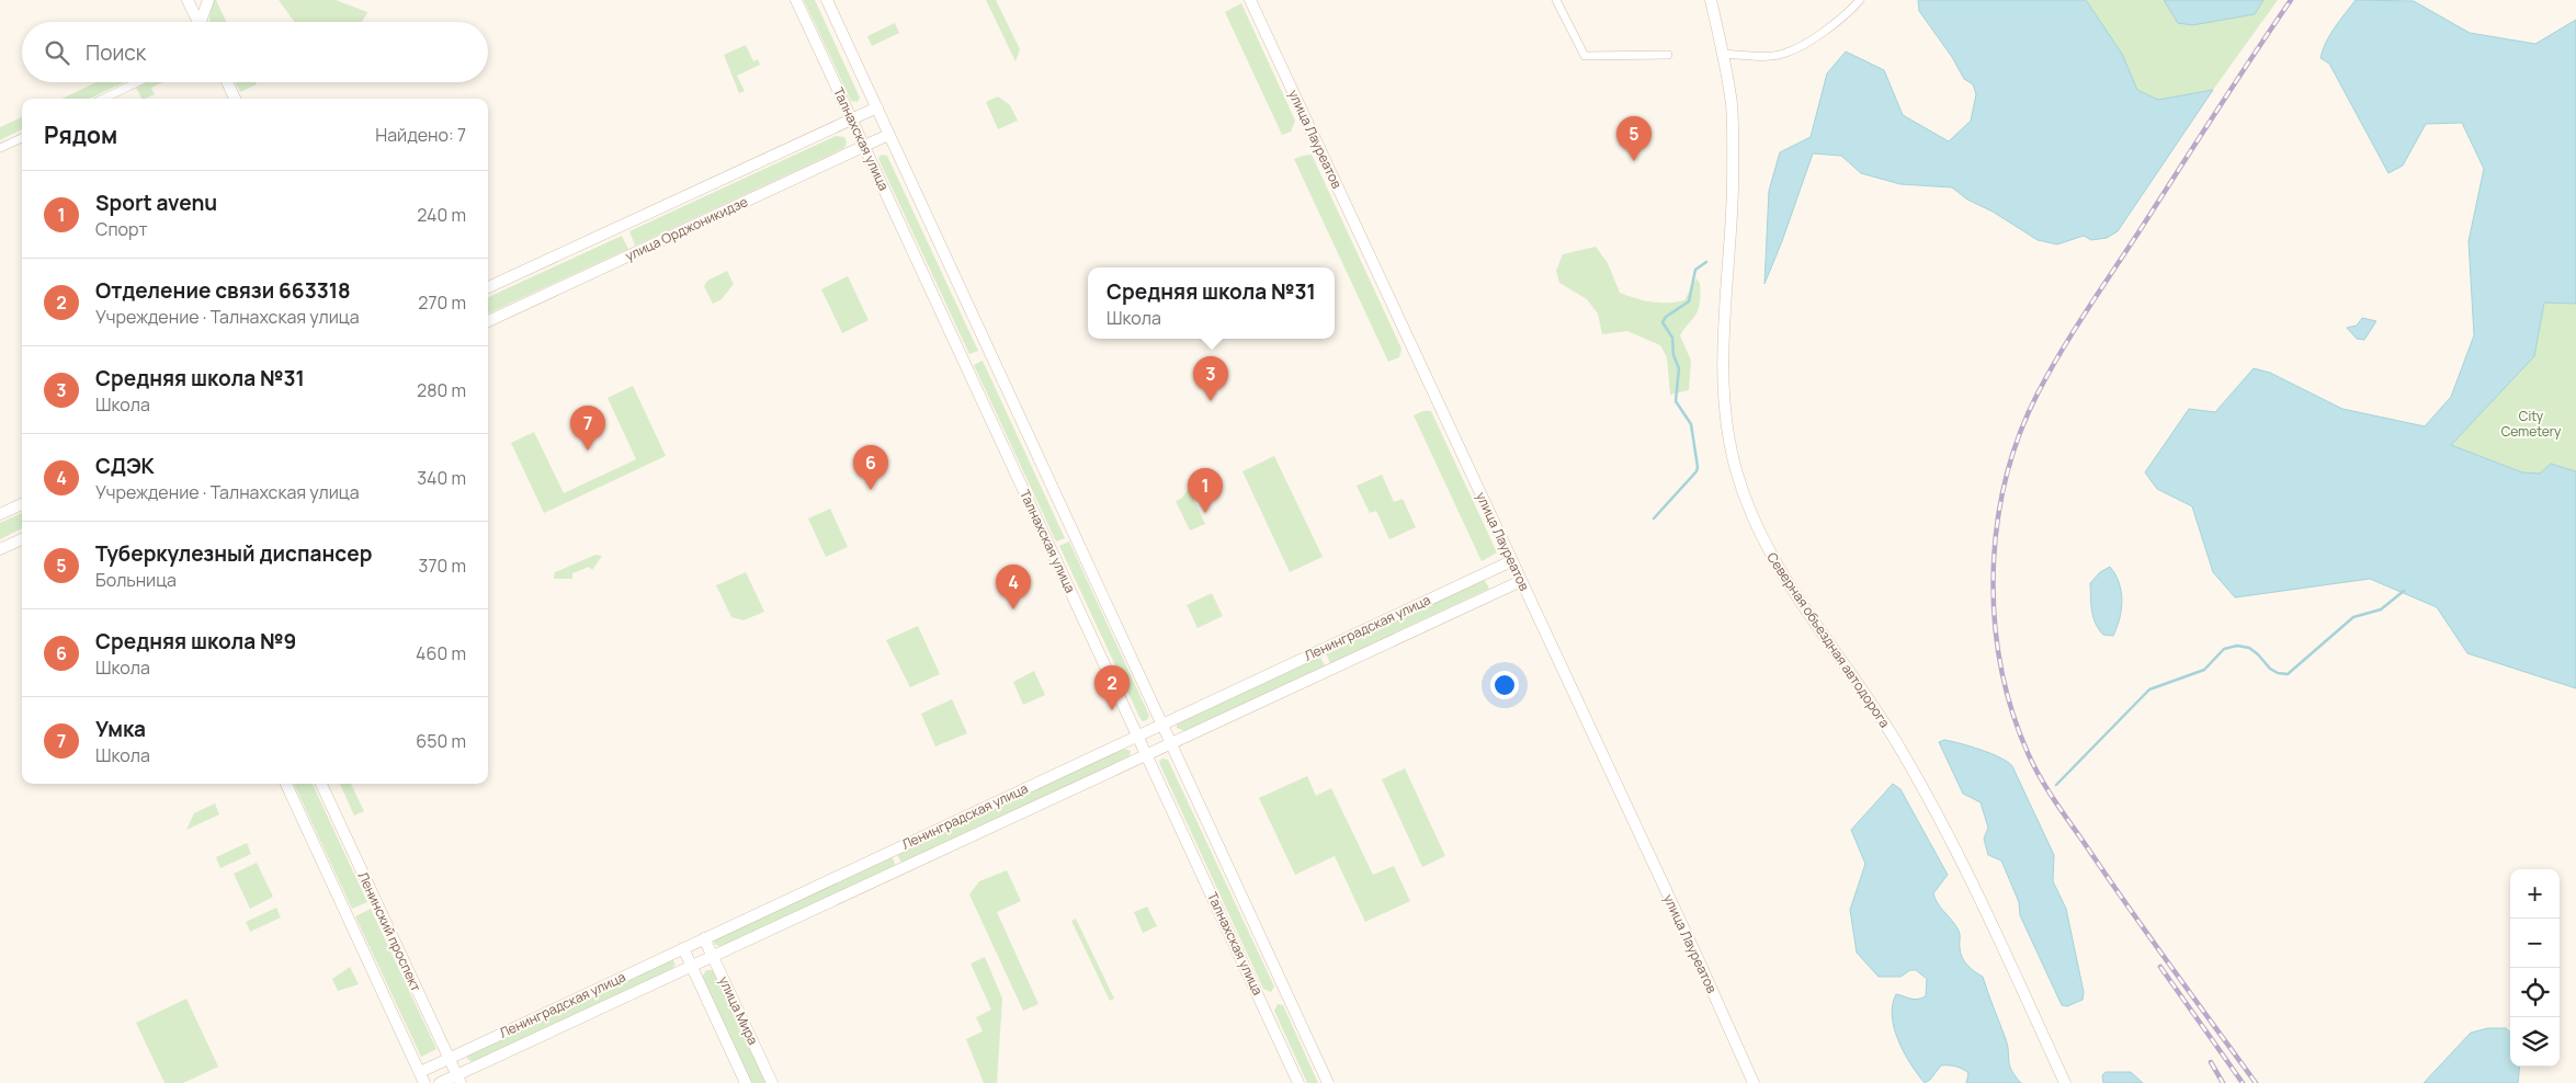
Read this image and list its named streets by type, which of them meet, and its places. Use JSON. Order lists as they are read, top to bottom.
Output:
{
  "streets": {
    "street": [
      "Талнахская улица",
      "улица Лауреатов",
      "улица Орджоникидзе",
      "Ленинградская улица",
      "Северная объездная автодорога",
      "Ленинский проспект",
      "улица Мира"
    ]
  },
  "crossings": [
    ["Талнахская улица", "улица Орджоникидзе"],
    ["Талнахская улица", "Ленинградская улица"],
    ["улица Лауреатов", "Ленинградская улица"],
    ["Ленинградская улица", "Ленинский проспект"],
    ["Ленинградская улица", "улица Мира"]
  ],
  "parks": ["City Cemetery"],
  "page": {
    "search": "Поиск",
    "heading": ["Рядом", "Найдено: 7"],
    "pins": [
      "5",
      "3",
      "7",
      "6",
      "1",
      "4",
      "2"
    ],
    "list": [
      {
        "mark": "1",
        "name": "Sport avenu",
        "note": "Спорт",
        "value": "240 m"
      },
      {
        "mark": "2",
        "name": "Отделение связи 663318",
        "note": "Учреждение · Талнахская улица",
        "value": "270 m"
      },
      {
        "mark": "3",
        "name": "Средняя школа №31",
        "note": "Школа",
        "value": "280 m"
      },
      {
        "mark": "4",
        "name": "СДЭК",
        "note": "Учреждение · Талнахская улица",
        "value": "340 m"
      },
      {
        "mark": "5",
        "name": "Туберкулезный диспансер",
        "note": "Больница",
        "value": "370 m"
      },
      {
        "mark": "6",
        "name": "Средняя школа №9",
        "note": "Школа",
        "value": "460 m"
      },
      {
        "mark": "7",
        "name": "Умка",
        "note": "Школа",
        "value": "650 m"
      }
    ],
    "popup": ["Средняя школа №31", "Школа"],
    "map_buttons": ["+", "−"]
  }
}
